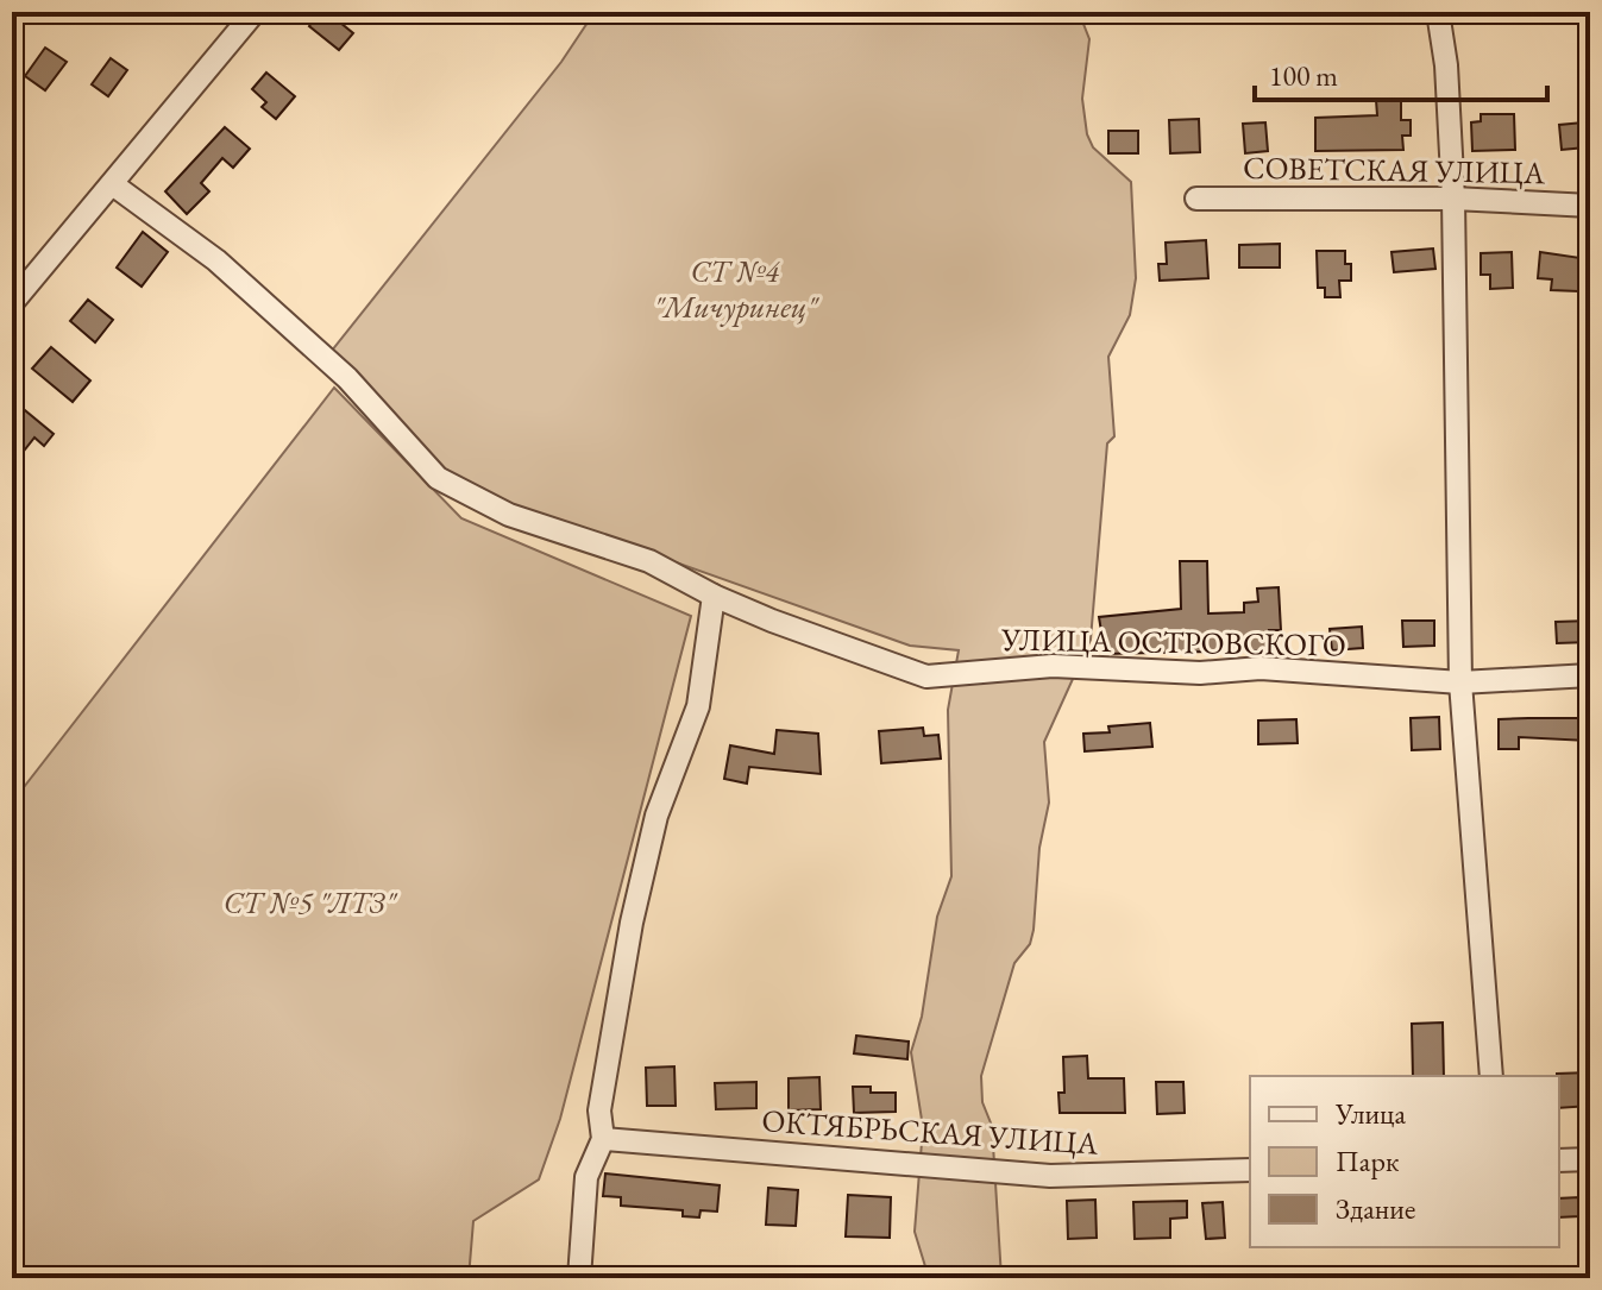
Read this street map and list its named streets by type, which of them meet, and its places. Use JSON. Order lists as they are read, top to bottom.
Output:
{
  "streets": {
    "street": ["СОВЕТСКАЯ УЛИЦА", "УЛИЦА ОСТРОВСКОГО", "ОКТЯБРЬСКАЯ УЛИЦА"]
  },
  "parks": ["СТ №4 \"Мичуринец\"", "СТ №5 \"ЛТЗ\""],
  "legend": ["Улица", "Парк", "Здание"],
  "scale_bar": "100 m"
}
